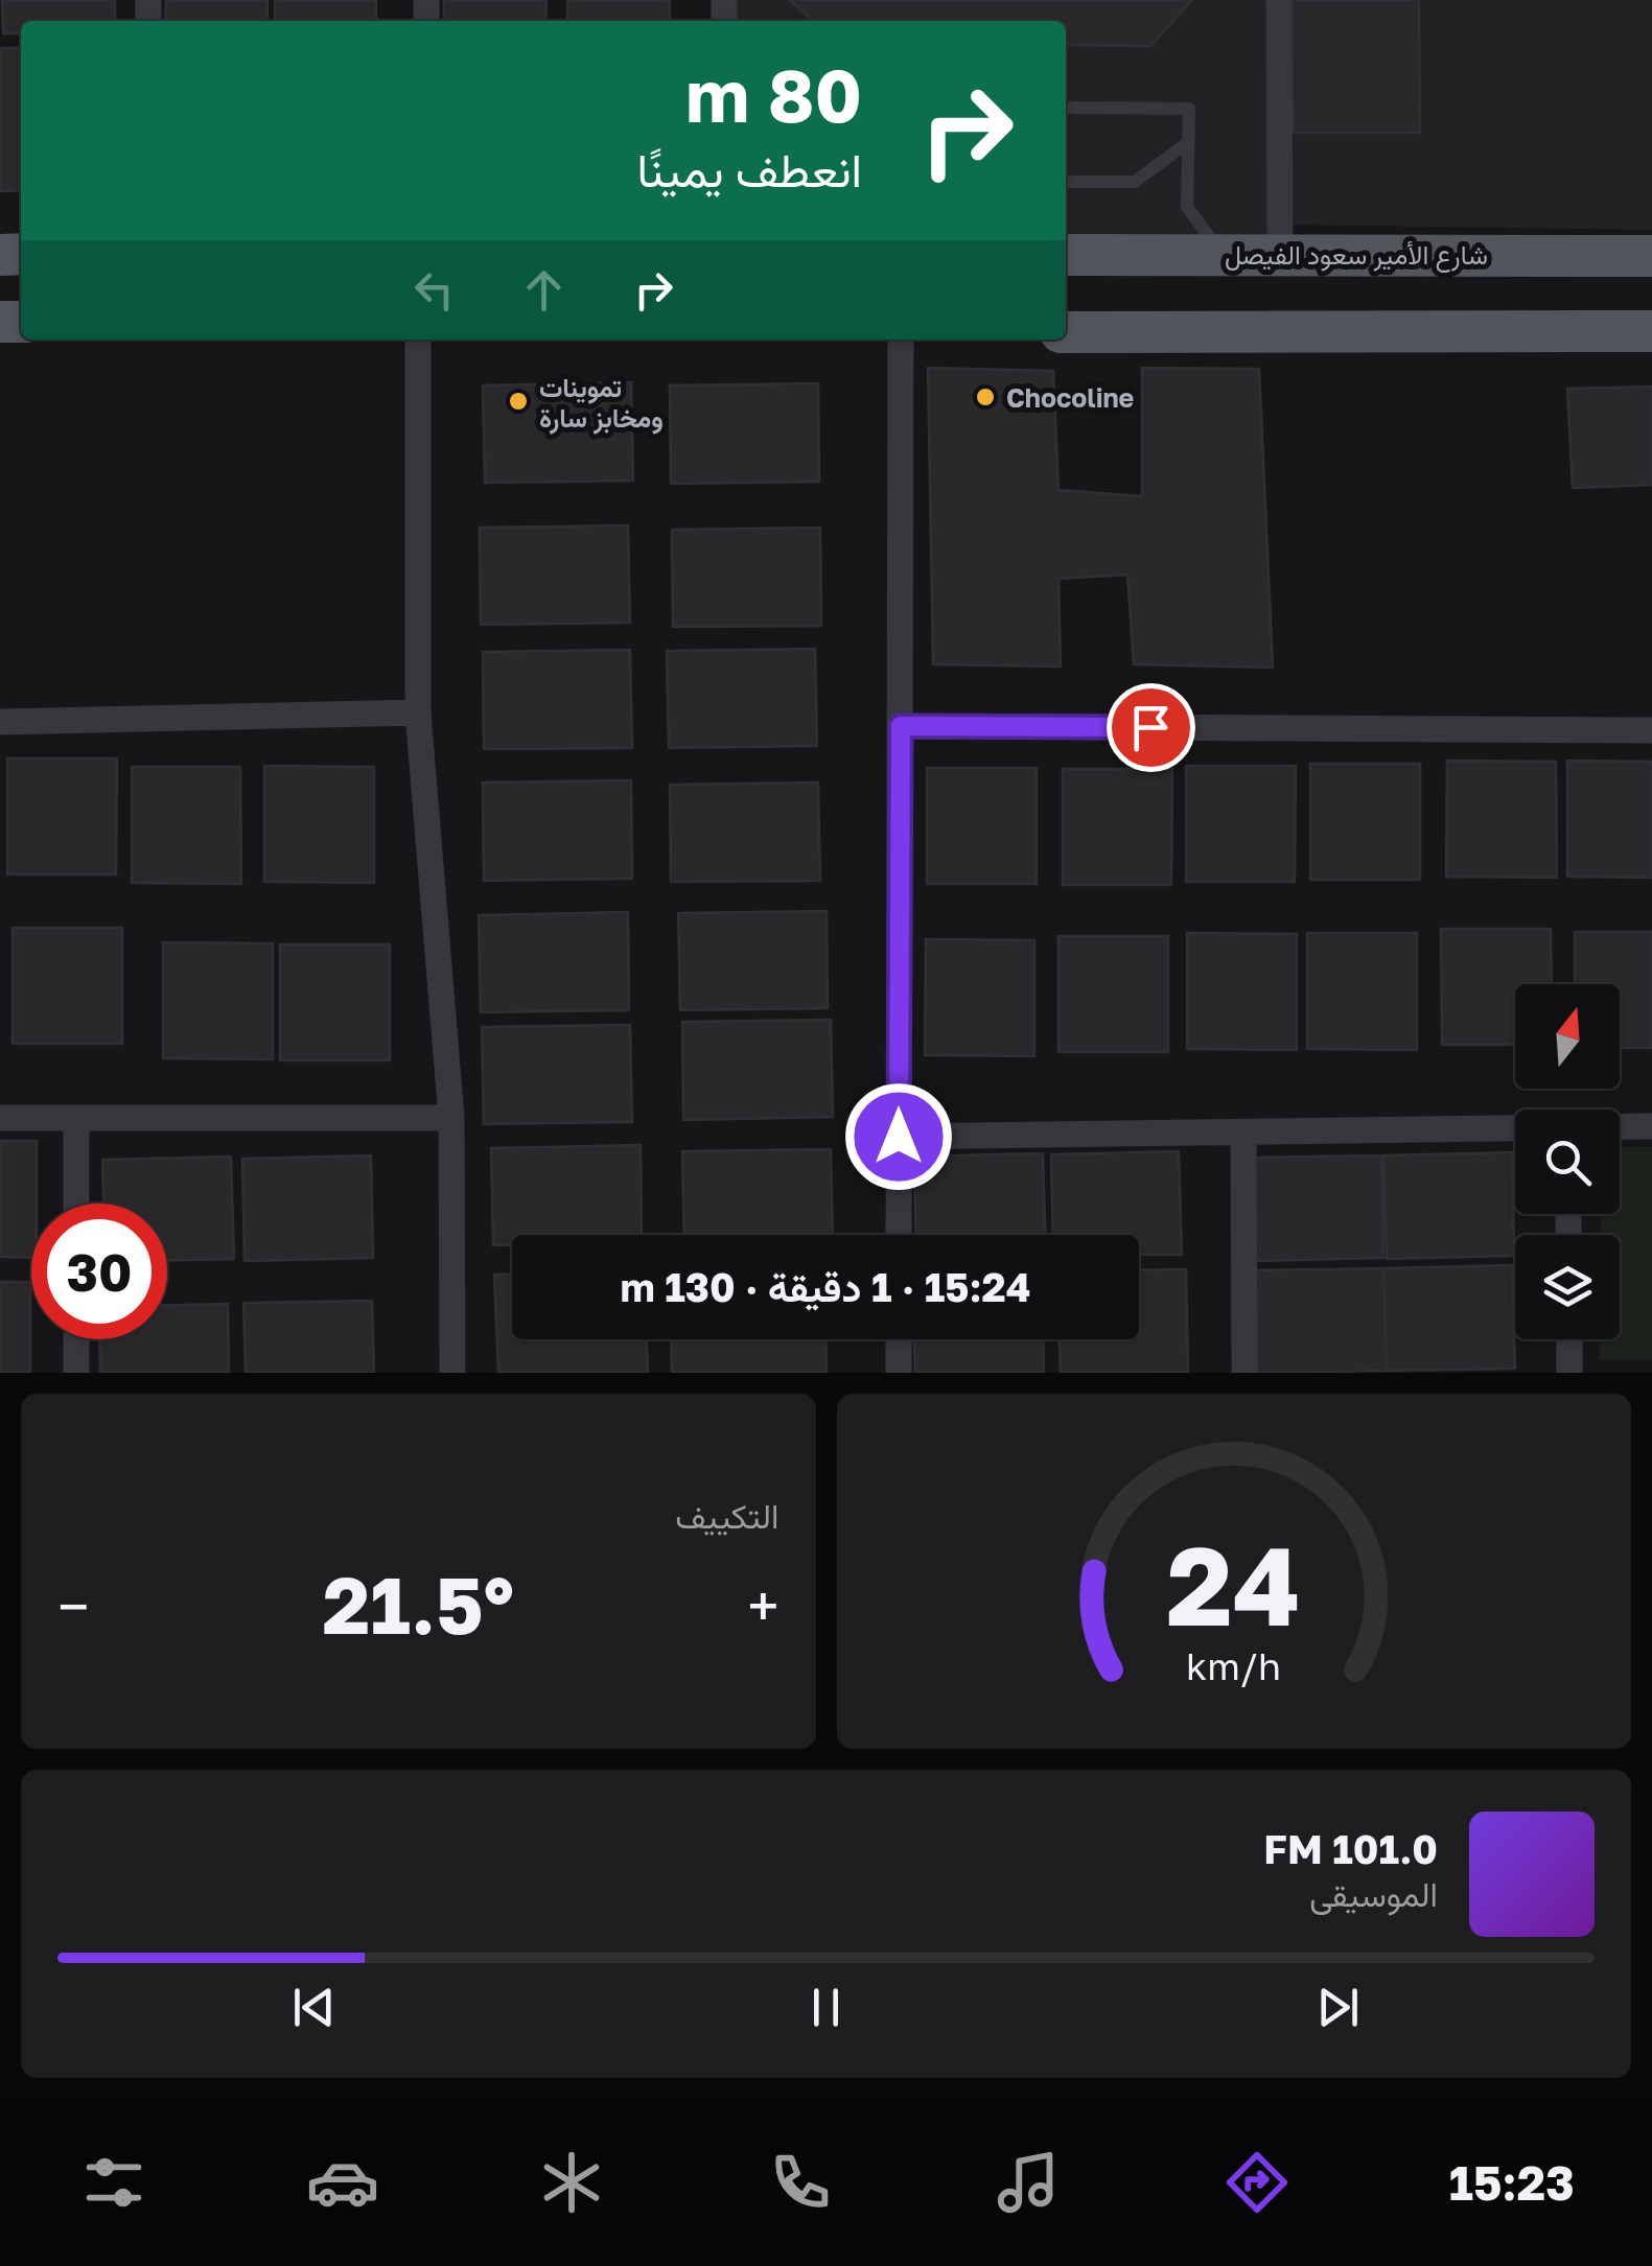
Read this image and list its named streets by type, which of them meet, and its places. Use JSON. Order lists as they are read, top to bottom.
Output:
{
  "streets": {
    "main road": ["شارع الأمير سعود الفيصل"]
  },
  "places": ["Chocoline", "تموينات ومخابز سارة"],
  "north": "top",
  "page": {
    "turn": ["80 m", "انعطف يمينًا"],
    "limit": "30",
    "trip": "15:24 · 1 دقيقة · 130 m",
    "tile": "التكييف",
    "heat": ["−", "21.5°", "+"],
    "song": ["101.0 FM", "الموسيقى"],
    "tabs": "15:23",
    "gauge": ["24", "km/h"]
  }
}
